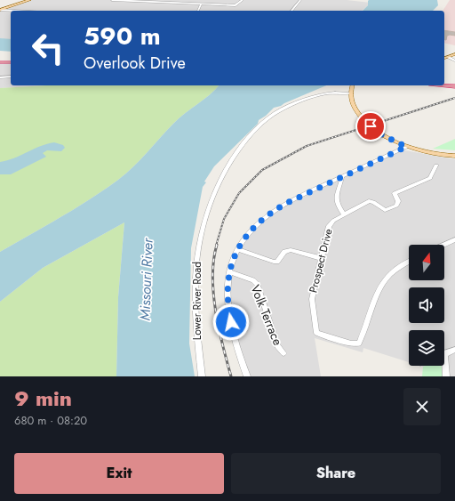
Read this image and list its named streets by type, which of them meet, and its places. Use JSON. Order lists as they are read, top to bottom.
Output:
{
  "streets": {
    "street": ["Prospect Drive", "Lower River Road", "Volk Terrace"]
  },
  "water": ["Missouri River"],
  "north": "top",
  "page": {
    "turn": ["590 m", "Overlook Drive"],
    "heading": ["9 min", "680 m · 08:20"],
    "buttons": ["Exit", "Share"]
  }
}
